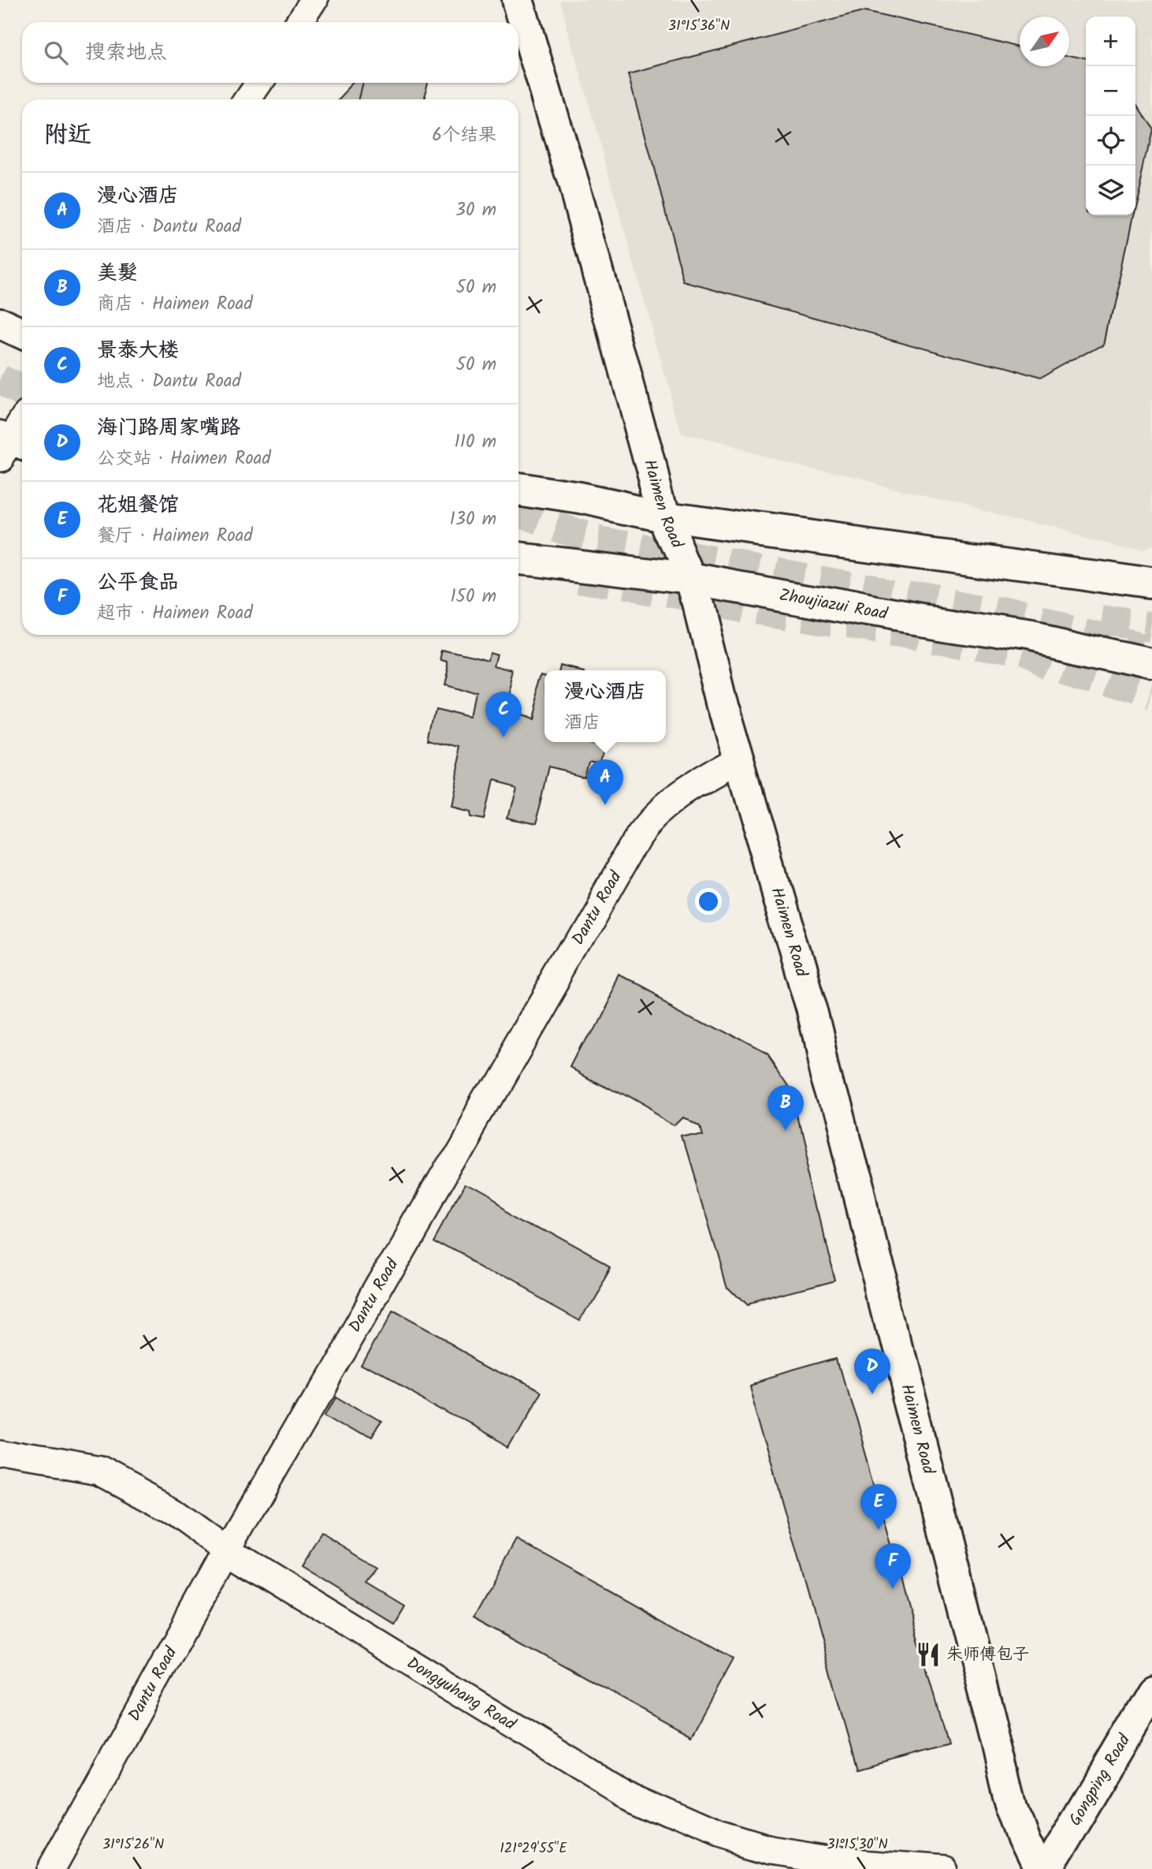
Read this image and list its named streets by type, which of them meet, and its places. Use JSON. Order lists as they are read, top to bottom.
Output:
{
  "streets": {
    "street": [
      "Haimen Road",
      "Zhoujiazui Road",
      "Dantu Road",
      "Dongyuhang Road",
      "Gongping Road"
    ]
  },
  "crossings": [
    ["Haimen Road", "Zhoujiazui Road"],
    ["Haimen Road", "Dantu Road"],
    ["Dantu Road", "Dongyuhang Road"]
  ],
  "places": {
    "restaurant": ["朱师傅包子"]
  },
  "north": "top right",
  "page": {
    "map_buttons": ["+", "−"],
    "search": "搜索地点",
    "heading": ["附近", "6个结果"],
    "list": [
      {
        "mark": "A",
        "name": "漫心酒店",
        "note": "酒店 · Dantu Road",
        "value": "30 m"
      },
      {
        "mark": "B",
        "name": "美髮",
        "note": "商店 · Haimen Road",
        "value": "50 m"
      },
      {
        "mark": "C",
        "name": "景泰大楼",
        "note": "地点 · Dantu Road",
        "value": "50 m"
      },
      {
        "mark": "D",
        "name": "海门路周家嘴路",
        "note": "公交站 · Haimen Road",
        "value": "110 m"
      },
      {
        "mark": "E",
        "name": "花姐餐馆",
        "note": "餐厅 · Haimen Road",
        "value": "130 m"
      },
      {
        "mark": "F",
        "name": "公平食品",
        "note": "超市 · Haimen Road",
        "value": "150 m"
      }
    ],
    "popup": ["漫心酒店", "酒店"],
    "pins": [
      "C",
      "A",
      "B",
      "D",
      "E",
      "F"
    ]
  },
  "coordinates": [
    "31°15'36\"N",
    "31°15'26\"N",
    "31°15'30\"N",
    "121°29'55\"E"
  ]
}
